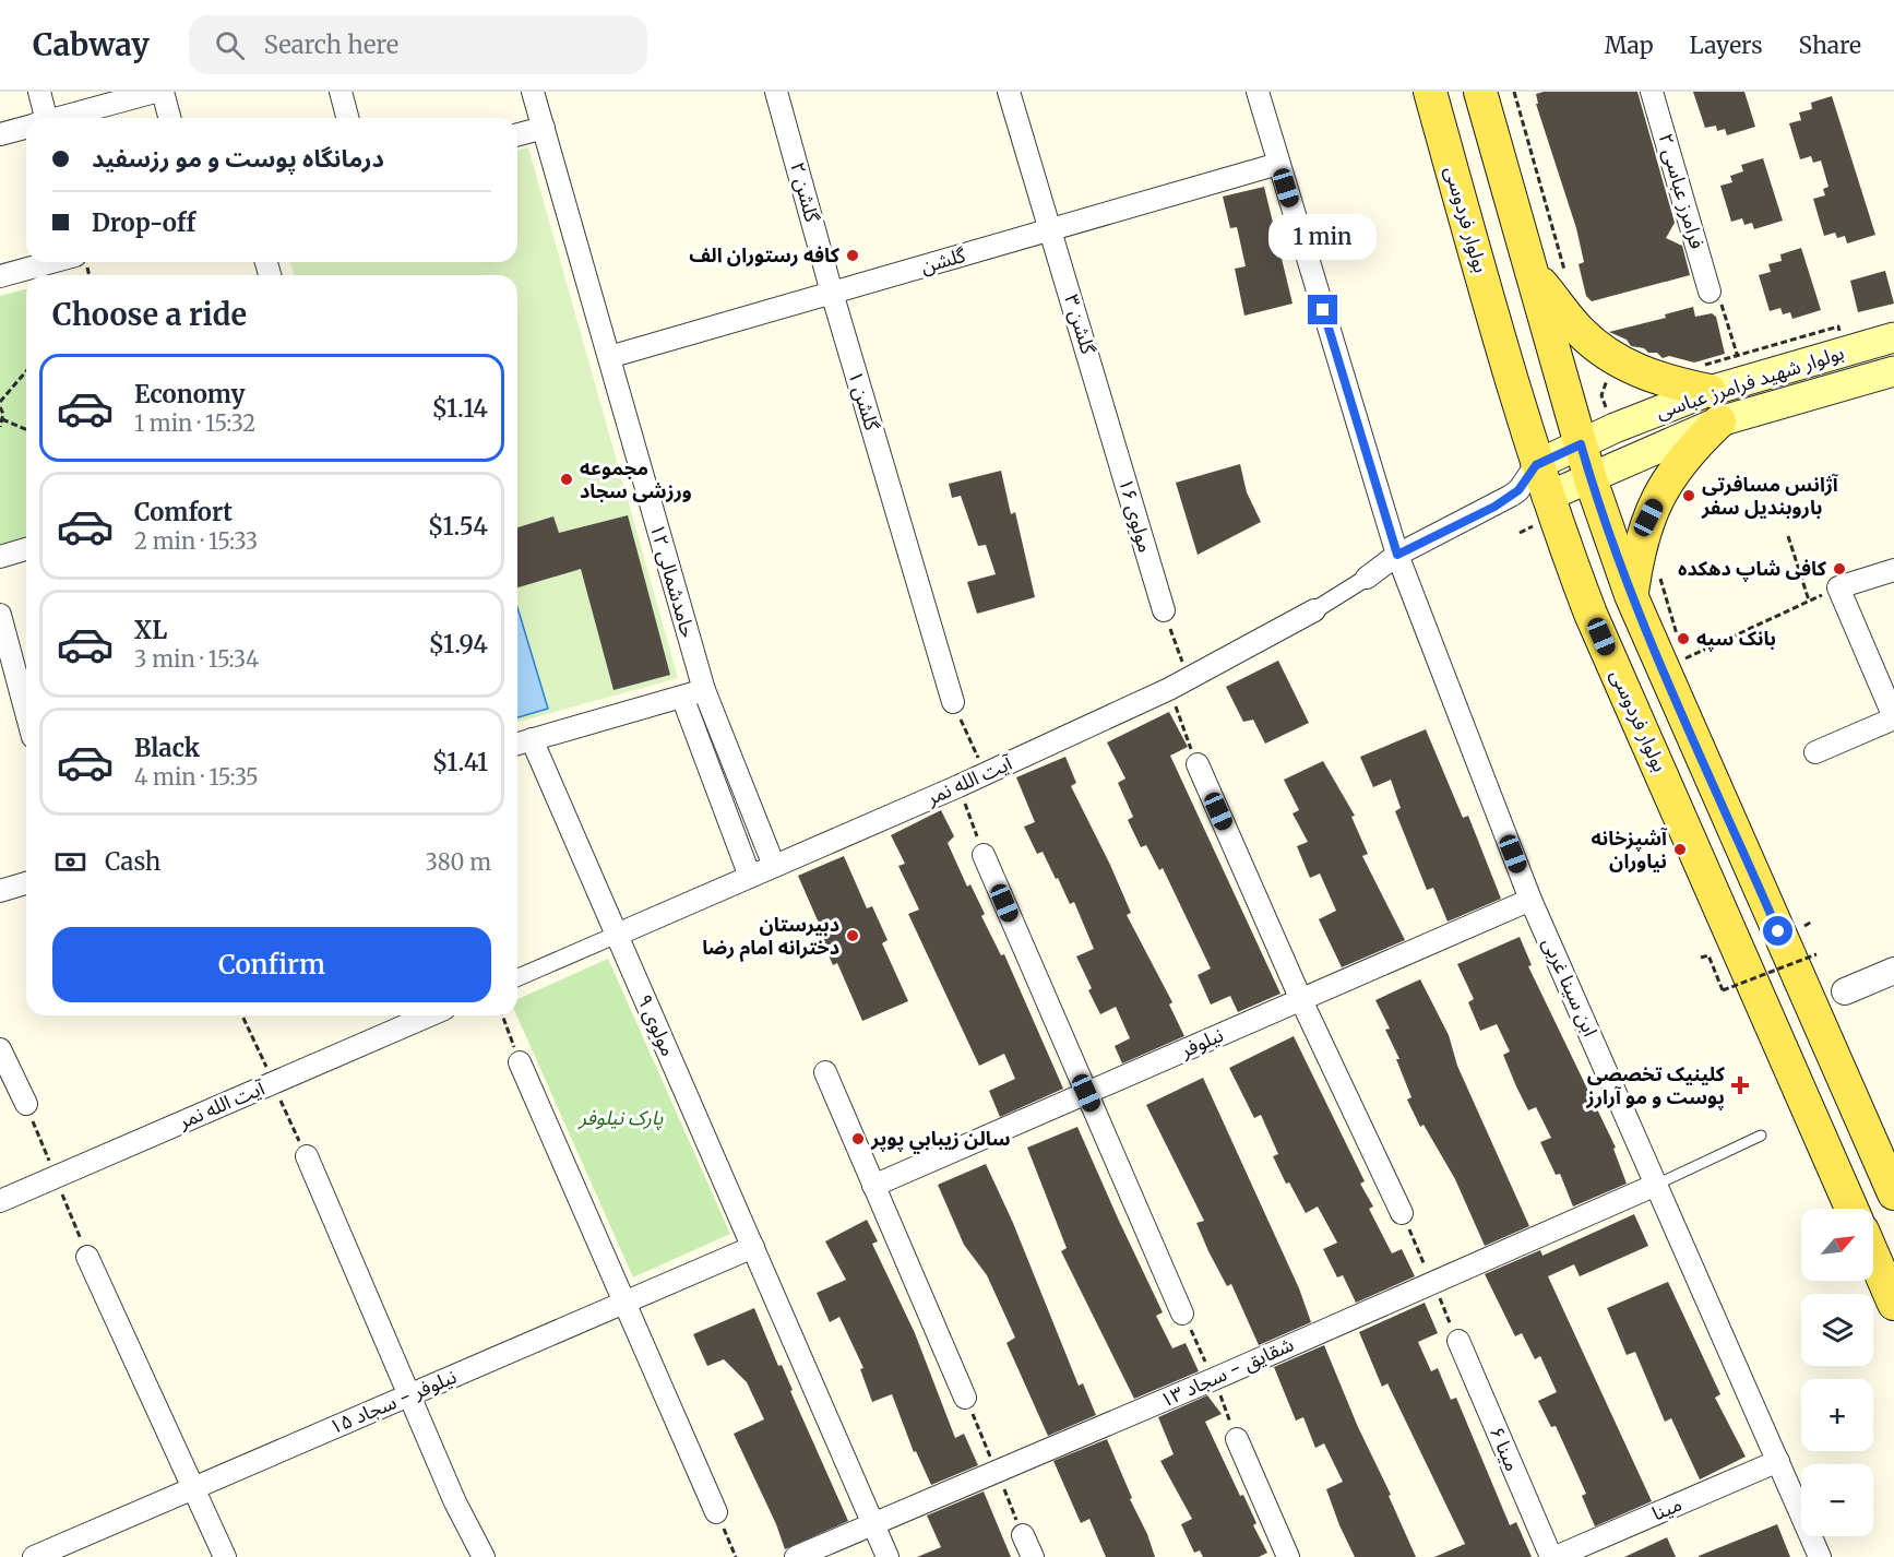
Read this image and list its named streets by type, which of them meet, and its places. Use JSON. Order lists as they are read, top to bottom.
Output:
{
  "streets": {
    "main road": ["بولوار فردوسی", "بولوار شهید فرامرز عباسی"],
    "street": [
      "فرامرز عباسی ۲",
      "گلشن ۲",
      "گلشن",
      "گلشن ۳",
      "گلشن ۱",
      "مولوی ۱۶",
      "حامدشمالی ۱۲",
      "آیت الله نمر",
      "ابن سینا غربی",
      "مولوی ۹",
      "نیلوفر",
      "شقایق - سجاد ۱۳",
      "نیلوفر - سجاد ۱۵",
      "مینا ۶",
      "مینا"
    ]
  },
  "crossings": [
    ["گلشن ۲", "گلشن"],
    ["گلشن ۲", "گلشن ۱"],
    ["بولوار فردوسی", "بولوار شهید فرامرز عباسی"],
    ["گلشن", "گلشن ۳"],
    ["گلشن", "گلشن ۱"],
    ["گلشن", "حامدشمالی ۱۲"],
    ["گلشن", "ابن سینا غربی"],
    ["گلشن ۳", "مولوی ۱۶"],
    ["حامدشمالی ۱۲", "آیت الله نمر"],
    ["آیت الله نمر", "مولوی ۹"],
    ["ابن سینا غربی", "نیلوفر"],
    ["ابن سینا غربی", "شقایق - سجاد ۱۳"],
    ["ابن سینا غربی", "مینا"],
    ["مولوی ۹", "شقایق - سجاد ۱۳"],
    ["مولوی ۹", "نیلوفر - سجاد ۱۵"]
  ],
  "parks": ["پارک نیلوفر"],
  "places": {
    "other": [
      "کافه رستوران الف",
      "مجموعه ورزشی سجاد",
      "آژانس مسافرتی باروبندیل سفر",
      "کافی شاپ دهکده",
      "بانک سپه",
      "آشپزخانه نیاوران",
      "دبیرستان دخترانه امام رضا",
      "سالن زيبابي پوپر"
    ],
    "health": ["کلینیک تخصصی پوست و مو آرارز"]
  },
  "north": "top right",
  "page": {
    "header": "Cabway",
    "search": "Search here",
    "nav": ["Map", "Layers", "Share"],
    "banner": ["درمانگاه پوست و مو رزسفید", "Drop-off"],
    "bubble": "1 min",
    "heading": "Choose a ride",
    "list": [
      {
        "name": "Economy",
        "note": "1 min · 15:32",
        "value": "$1.14"
      },
      {
        "name": "Comfort",
        "note": "2 min · 15:33",
        "value": "$1.54"
      },
      {
        "name": "XL",
        "note": "3 min · 15:34",
        "value": "$1.94"
      },
      {
        "name": "Black",
        "note": "4 min · 15:35",
        "value": "$1.41"
      }
    ],
    "pay": ["Cash", "380 m"],
    "buttons": "Confirm",
    "map_buttons": ["+", "−"]
  }
}
